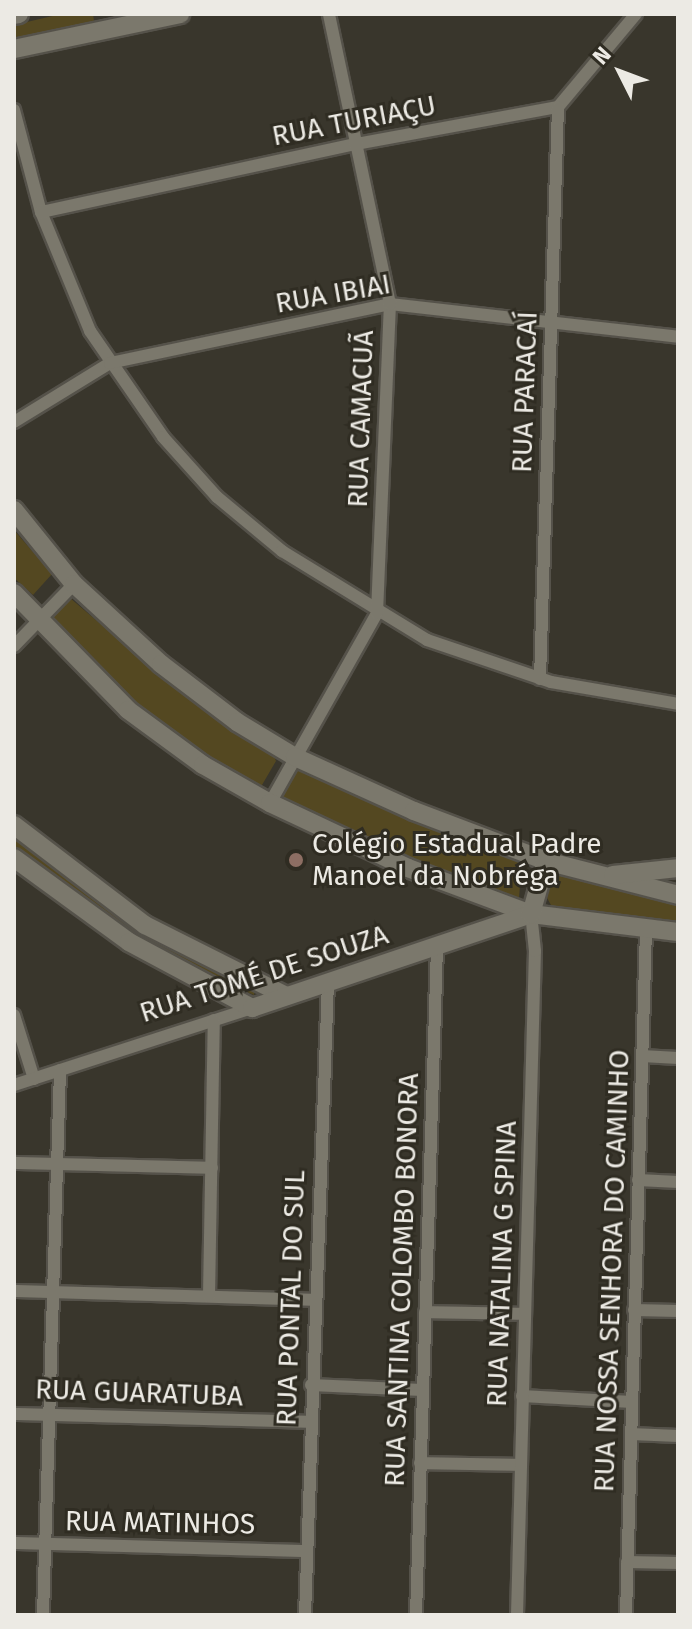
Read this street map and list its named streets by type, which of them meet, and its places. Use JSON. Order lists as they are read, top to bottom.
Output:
{
  "streets": {
    "street": [
      "RUA TURIAÇU",
      "RUA IBIAI",
      "RUA PARACAÍ",
      "RUA CAMACUÃ",
      "RUA TOMÉ DE SOUZA",
      "RUA NATALINA G SPINA",
      "RUA NOSSA SENHORA DO CAMINHO",
      "RUA SANTINA COLOMBO BONORA",
      "RUA PONTAL DO SUL",
      "RUA GUARATUBA",
      "RUA MATINHOS"
    ]
  },
  "crossings": [
    ["RUA TURIAÇU", "RUA PARACAÍ"],
    ["RUA TURIAÇU", "RUA CAMACUÃ"],
    ["RUA IBIAI", "RUA PARACAÍ"],
    ["RUA IBIAI", "RUA CAMACUÃ"],
    ["RUA TOMÉ DE SOUZA", "RUA NATALINA G SPINA"],
    ["RUA TOMÉ DE SOUZA", "RUA SANTINA COLOMBO BONORA"],
    ["RUA TOMÉ DE SOUZA", "RUA PONTAL DO SUL"],
    ["RUA PONTAL DO SUL", "RUA GUARATUBA"],
    ["RUA PONTAL DO SUL", "RUA MATINHOS"]
  ],
  "places": ["Colégio Estadual Padre Manoel da Nobréga"],
  "north": "top left"
}
